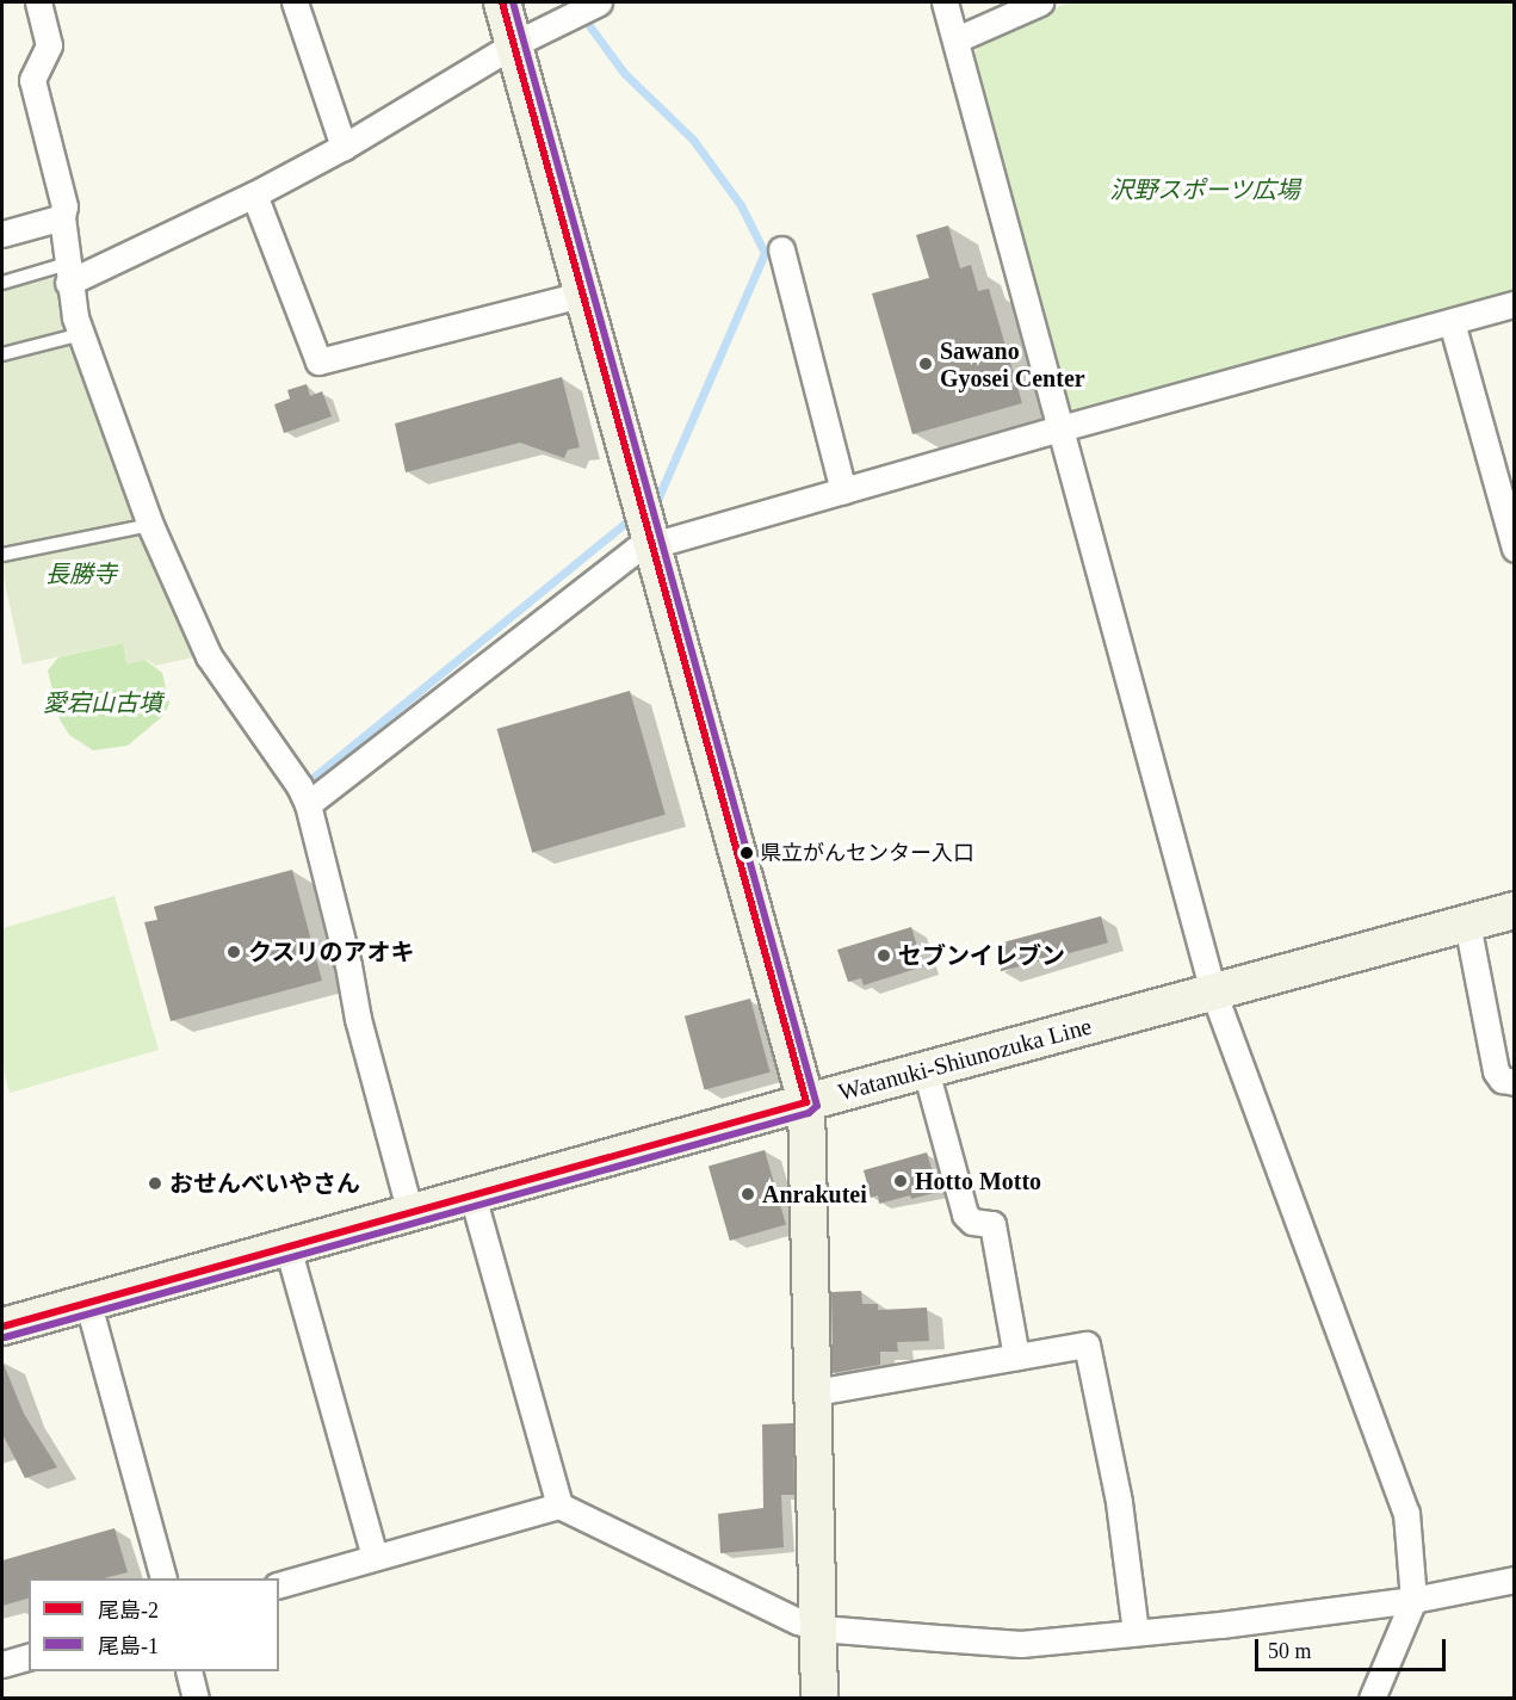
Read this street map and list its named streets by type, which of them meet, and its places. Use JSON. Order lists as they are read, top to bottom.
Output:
{
  "streets": {
    "street": ["Watanuki-Shiunozuka Line"]
  },
  "parks": ["沢野スポーツ広場", "長勝寺", "愛宕山古墳"],
  "places": [
    "Sawano Gyosei Center",
    "県立がんセンター入口",
    "クスリのアオキ",
    "セブンイレブン",
    "Hotto Motto",
    "おせんべいやさん",
    "Anrakutei"
  ],
  "lines": ["transit line 尾島-2", "transit line 尾島-1"],
  "legend": ["尾島-2", "尾島-1"],
  "scale_bar": "50 m"
}
